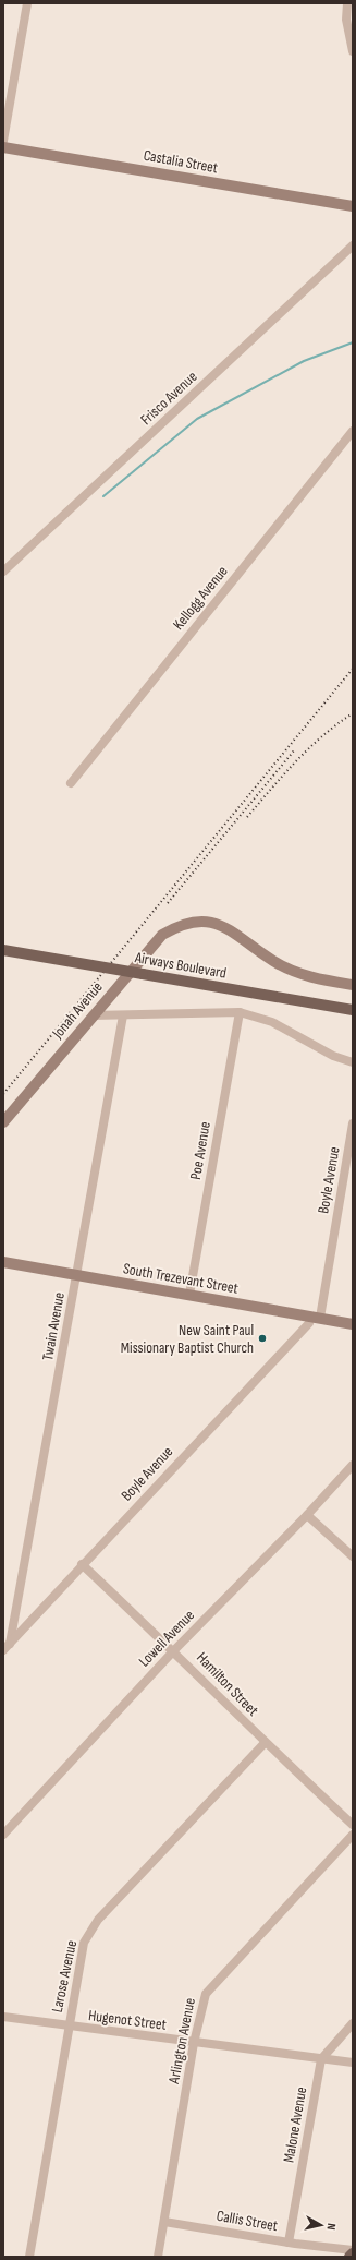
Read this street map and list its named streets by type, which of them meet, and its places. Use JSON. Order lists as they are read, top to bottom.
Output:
{
  "streets": {
    "main road": ["Airways Boulevard"],
    "street": [
      "Castalia Street",
      "Frisco Avenue",
      "Kellogg Avenue",
      "Jonah Avenue",
      "Poe Avenue",
      "Boyle Avenue",
      "South Trezevant Street",
      "Twain Avenue",
      "Lowell Avenue",
      "Hamilton Street",
      "Larose Avenue",
      "Hugenot Street",
      "Arlington Avenue",
      "Malone Avenue",
      "Callis Street"
    ]
  },
  "crossings": [
    ["Poe Avenue", "South Trezevant Street"],
    ["Boyle Avenue", "South Trezevant Street"],
    ["Boyle Avenue", "Twain Avenue"],
    ["Boyle Avenue", "Hamilton Street"],
    ["South Trezevant Street", "Twain Avenue"],
    ["Lowell Avenue", "Hamilton Street"],
    ["Hamilton Street", "Larose Avenue"],
    ["Larose Avenue", "Hugenot Street"],
    ["Hugenot Street", "Arlington Avenue"],
    ["Hugenot Street", "Malone Avenue"],
    ["Arlington Avenue", "Callis Street"],
    ["Malone Avenue", "Callis Street"]
  ],
  "places": ["New Saint Paul Missionary Baptist Church"],
  "north": "right"
}
